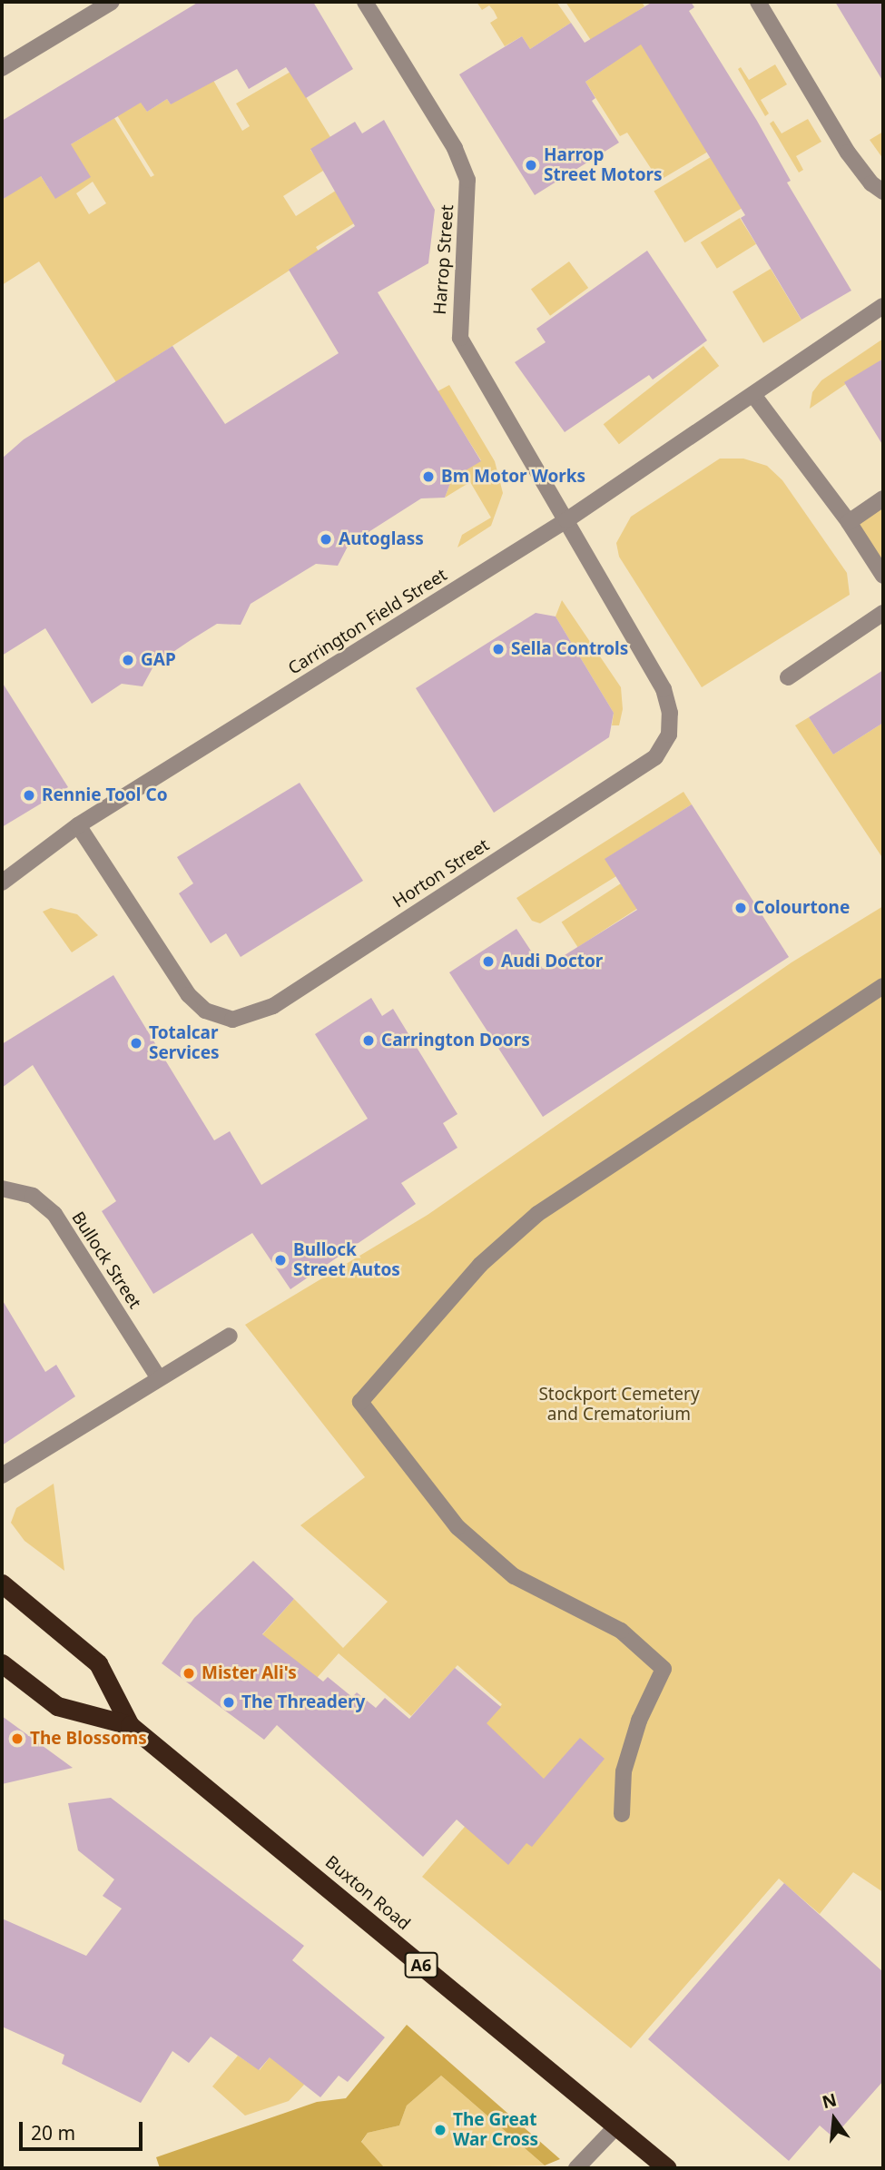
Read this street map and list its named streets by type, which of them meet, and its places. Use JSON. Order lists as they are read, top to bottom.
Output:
{
  "streets": {
    "highway": ["Buxton Road", "A6"],
    "street": [
      "Harrop Street",
      "Carrington Field Street",
      "Horton Street",
      "Bullock Street"
    ]
  },
  "crossings": [
    ["Harrop Street", "Carrington Field Street"],
    ["Harrop Street", "Horton Street"],
    ["Carrington Field Street", "Horton Street"]
  ],
  "parks": ["Stockport Cemetery and Crematorium"],
  "places": [
    "Harrop Street Motors",
    "Bm Motor Works",
    "Autoglass",
    "Sella Controls",
    "GAP",
    "Rennie Tool Co",
    "Colourtone",
    "Audi Doctor",
    "Carrington Doors",
    "Totalcar Services",
    "Bullock Street Autos",
    "Mister Ali's",
    "The Threadery",
    "The Blossoms",
    "The Great War Cross"
  ],
  "scale_bar": "20 m",
  "north": "top"
}
